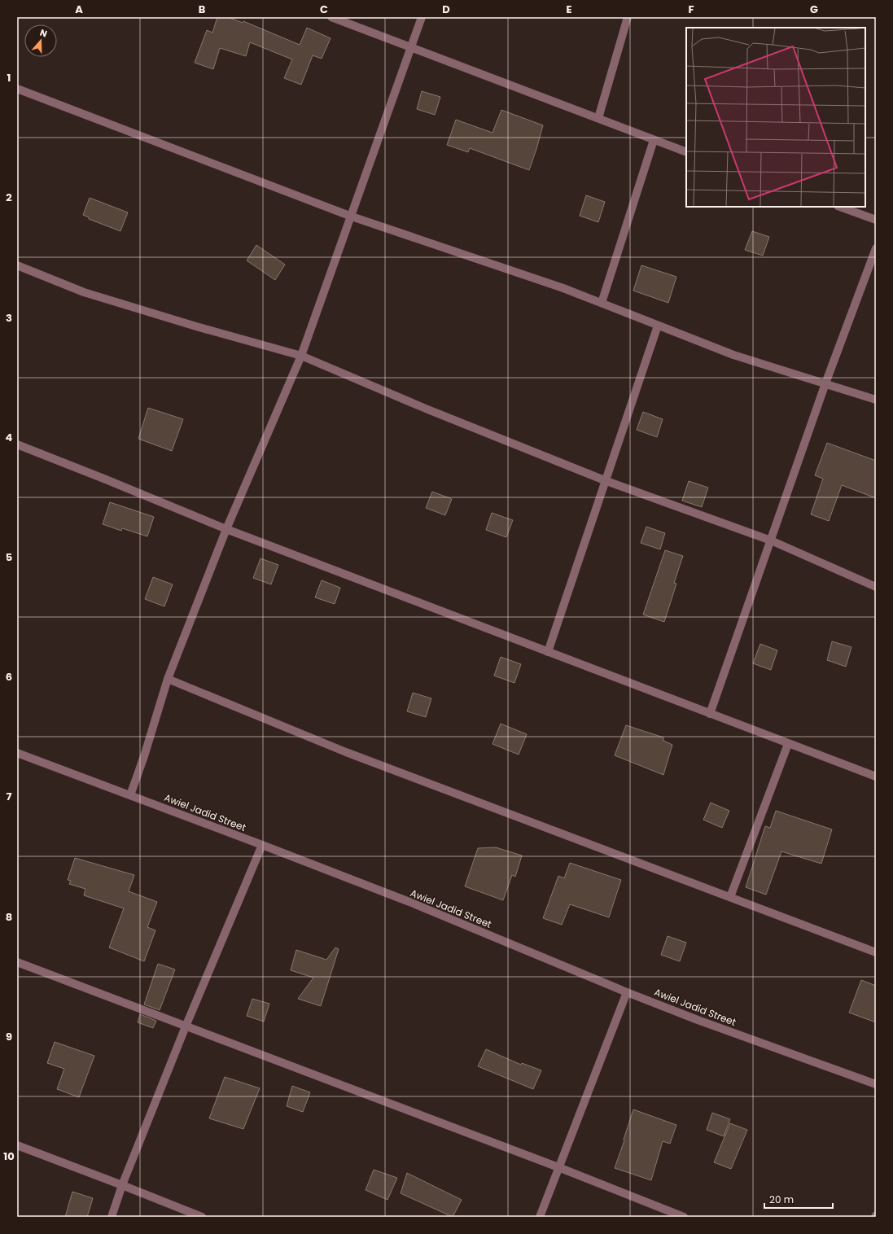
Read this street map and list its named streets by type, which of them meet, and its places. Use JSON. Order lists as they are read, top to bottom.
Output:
{
  "streets": {
    "street": ["Awiel Jadid Street"]
  },
  "scale_bar": "20 m",
  "north": "top",
  "grid": {
    "columns": [
      "A",
      "B",
      "C",
      "D",
      "E",
      "F",
      "G"
    ],
    "rows": [
      "1",
      "2",
      "3",
      "4",
      "5",
      "6",
      "7",
      "8",
      "9",
      "10"
    ]
  }
}
